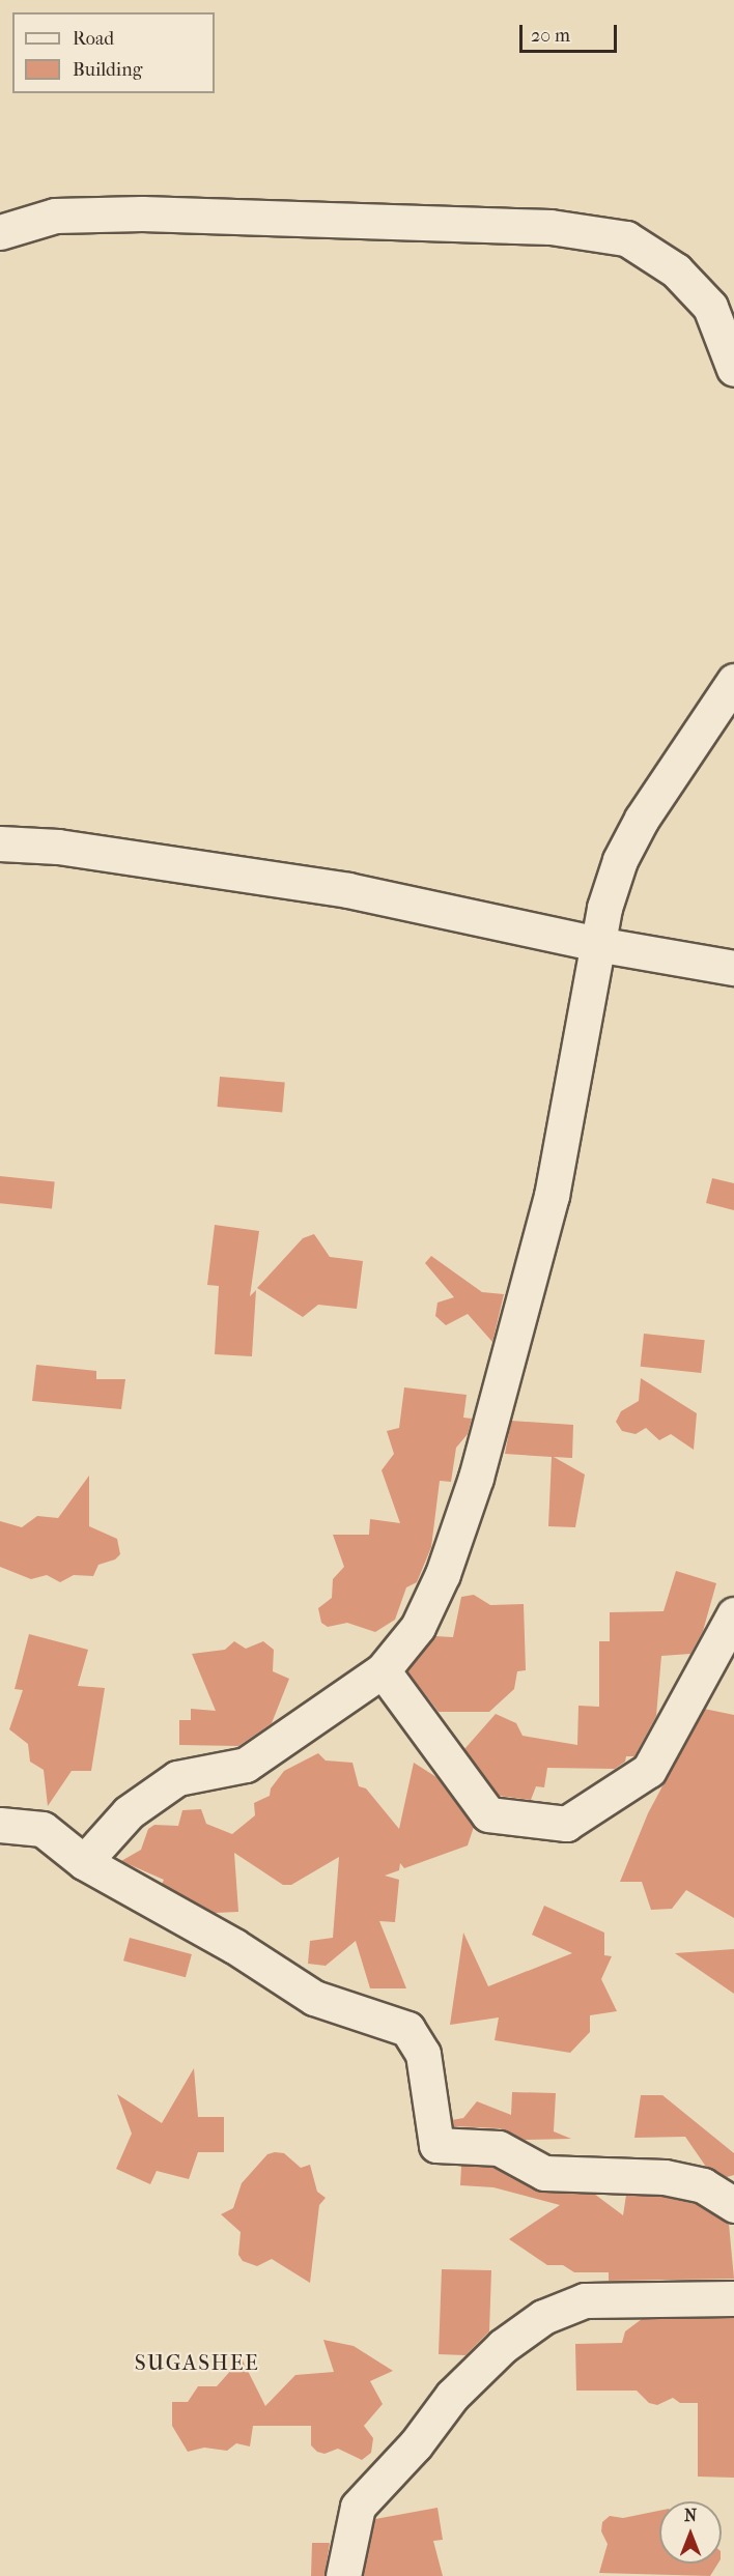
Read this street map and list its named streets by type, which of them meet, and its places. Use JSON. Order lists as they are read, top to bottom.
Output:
{
  "districts": ["SUGASHEE"],
  "legend": ["Road", "Building"],
  "scale_bar": "20 m",
  "north": "top"
}
